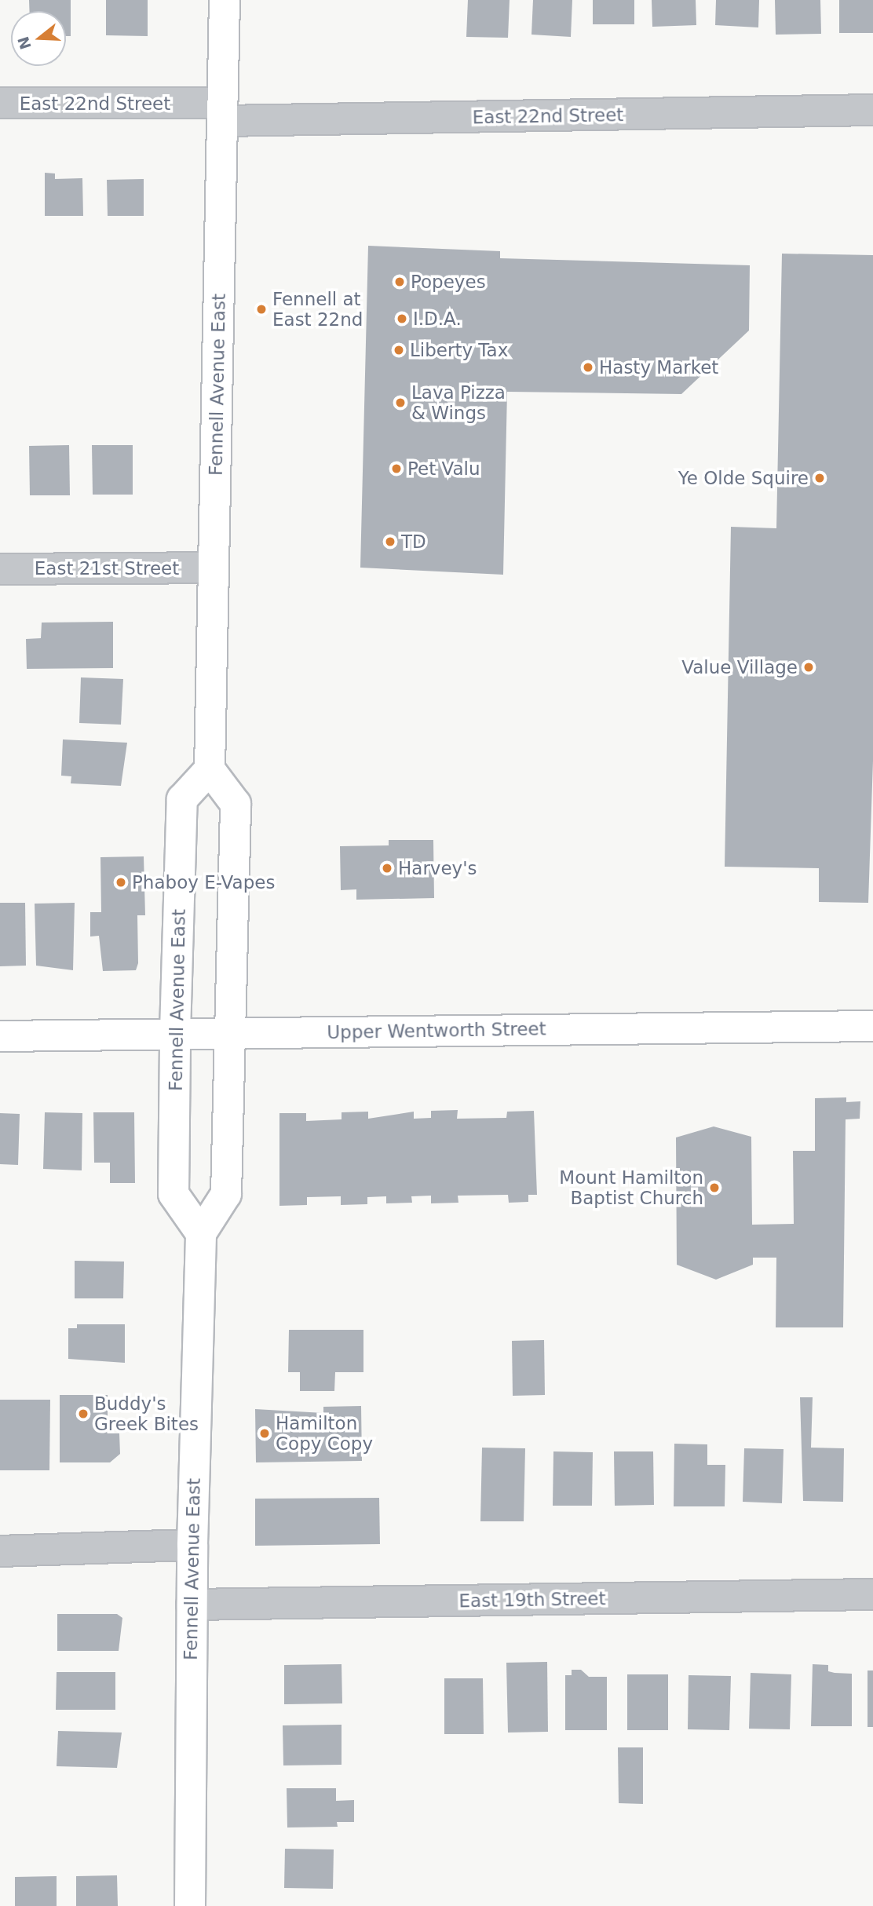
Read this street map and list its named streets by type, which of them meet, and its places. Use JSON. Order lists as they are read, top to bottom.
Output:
{
  "streets": {
    "main road": ["Fennell Avenue East", "Upper Wentworth Street"],
    "street": ["East 22nd Street", "East 21st Street", "East 19th Street"]
  },
  "crossings": [
    ["East 22nd Street", "Fennell Avenue East"],
    ["Fennell Avenue East", "East 21st Street"],
    ["Fennell Avenue East", "Upper Wentworth Street"],
    ["Fennell Avenue East", "East 19th Street"]
  ],
  "places": [
    "Popeyes",
    "Fennell at East 22nd",
    "I.D.A.",
    "Liberty Tax",
    "Hasty Market",
    "Lava Pizza & Wings",
    "Pet Valu",
    "Ye Olde Squire",
    "TD",
    "Value Village",
    "Harvey's",
    "Phaboy E-Vapes",
    "Mount Hamilton Baptist Church",
    "Buddy's Greek Bites",
    "Hamilton Copy Copy"
  ],
  "north": "left"
}
